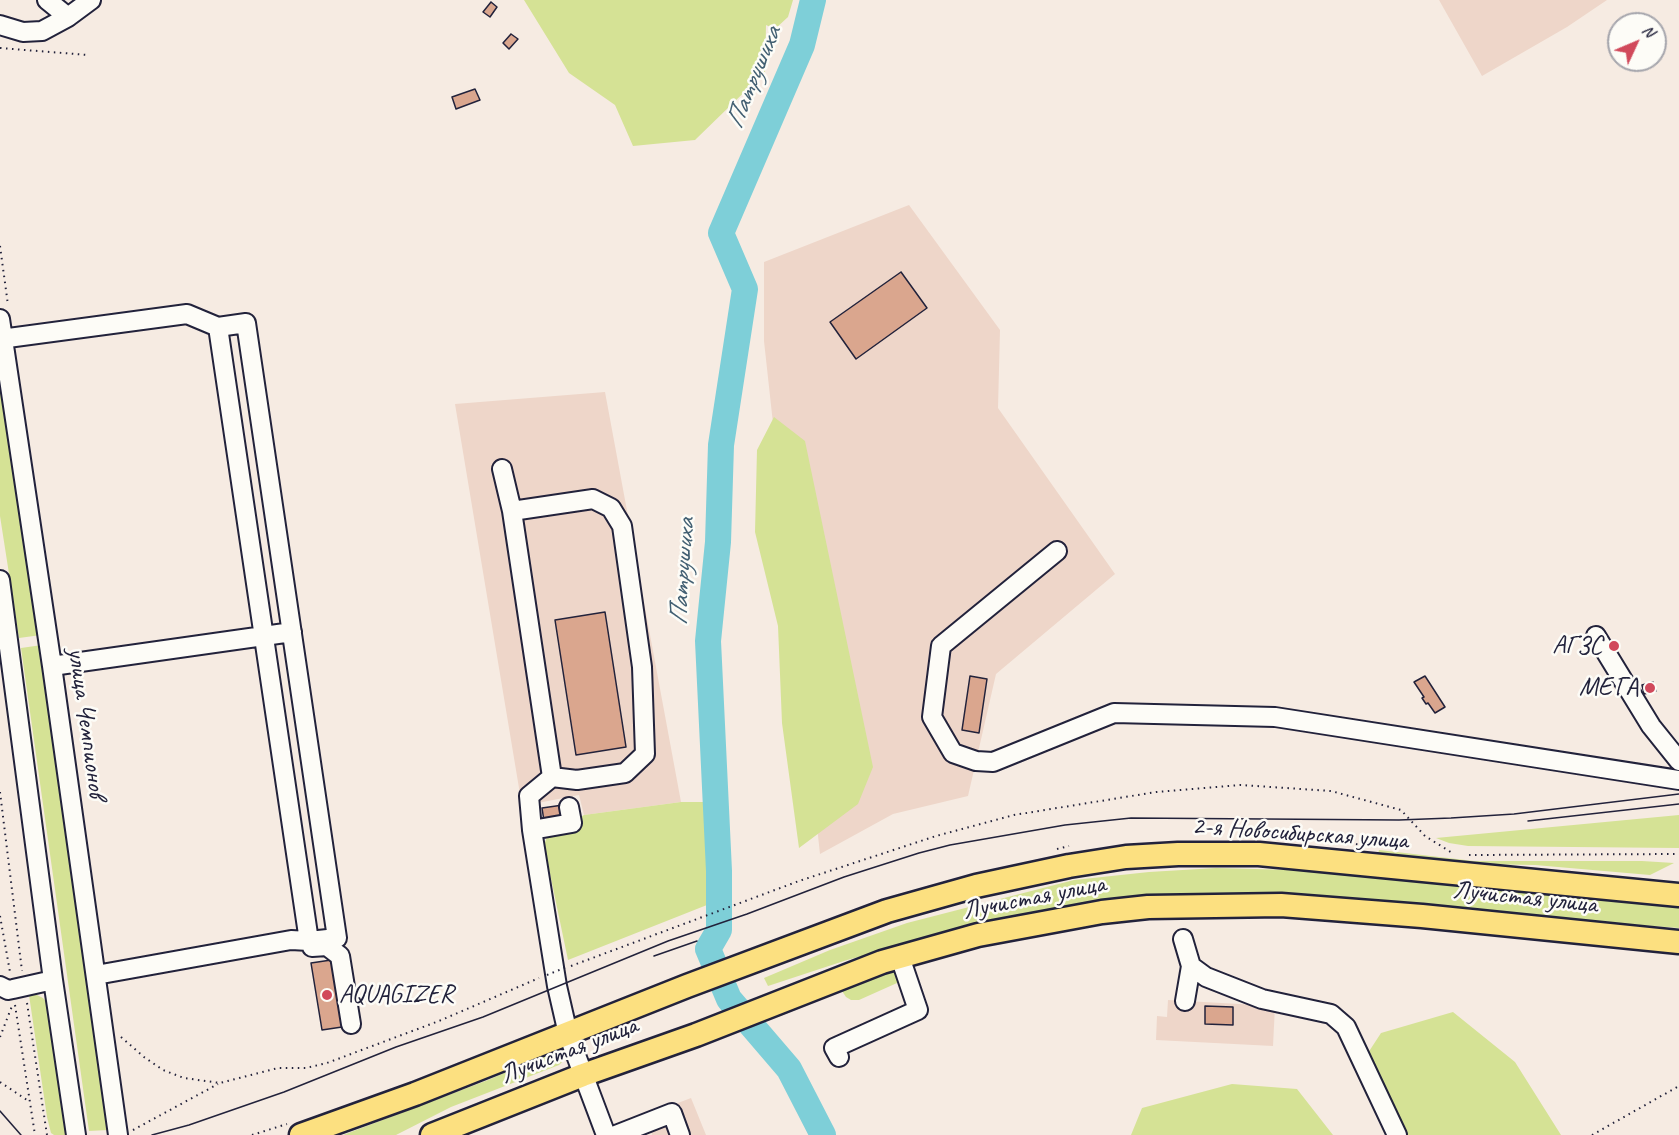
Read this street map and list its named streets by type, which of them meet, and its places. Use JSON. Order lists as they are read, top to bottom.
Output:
{
  "streets": {
    "main road": ["2-я Новосибирская улица", "Лучистая улица"],
    "street": ["улица Чемпионов"]
  },
  "crossings": [
    ["2-я Новосибирская улица", "Лучистая улица"]
  ],
  "water": ["Патрушиха"],
  "places": ["АГЗС", "МЕГА", "AQUAGIZER"],
  "north": "top right"
}
